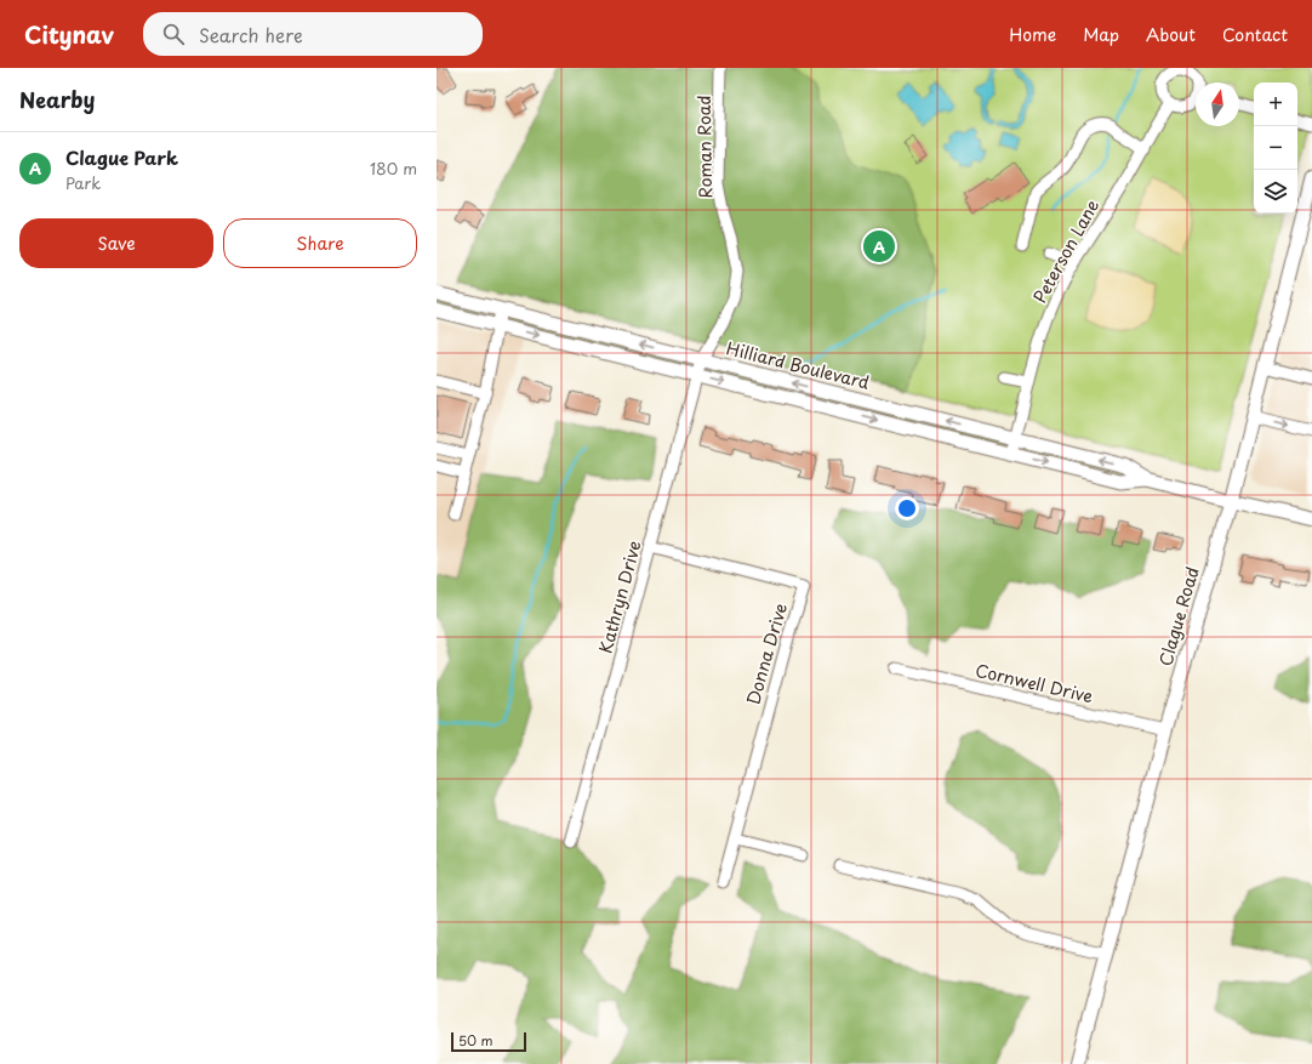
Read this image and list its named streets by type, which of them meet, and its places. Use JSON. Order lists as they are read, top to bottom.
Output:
{
  "streets": {
    "main road": ["Hilliard Boulevard", "Clague Road"],
    "street": [
      "Roman Road",
      "Peterson Lane",
      "Kathryn Drive",
      "Donna Drive",
      "Cornwell Drive"
    ]
  },
  "crossings": [
    ["Roman Road", "Hilliard Boulevard"],
    ["Roman Road", "Kathryn Drive"],
    ["Peterson Lane", "Hilliard Boulevard"],
    ["Hilliard Boulevard", "Kathryn Drive"],
    ["Hilliard Boulevard", "Clague Road"],
    ["Kathryn Drive", "Donna Drive"],
    ["Clague Road", "Cornwell Drive"]
  ],
  "scale_bar": "50 m",
  "north": "top",
  "page": {
    "header": "Citynav",
    "search": "Search here",
    "nav": [
      "Home",
      "Map",
      "About",
      "Contact"
    ],
    "heading": "Nearby",
    "map_buttons": ["+", "−"],
    "list": [
      {
        "mark": "A",
        "name": "Clague Park",
        "note": "Park",
        "value": "180 m"
      }
    ],
    "buttons": ["Save", "Share"],
    "pins": "A",
    "scale": "50 m"
  }
}
